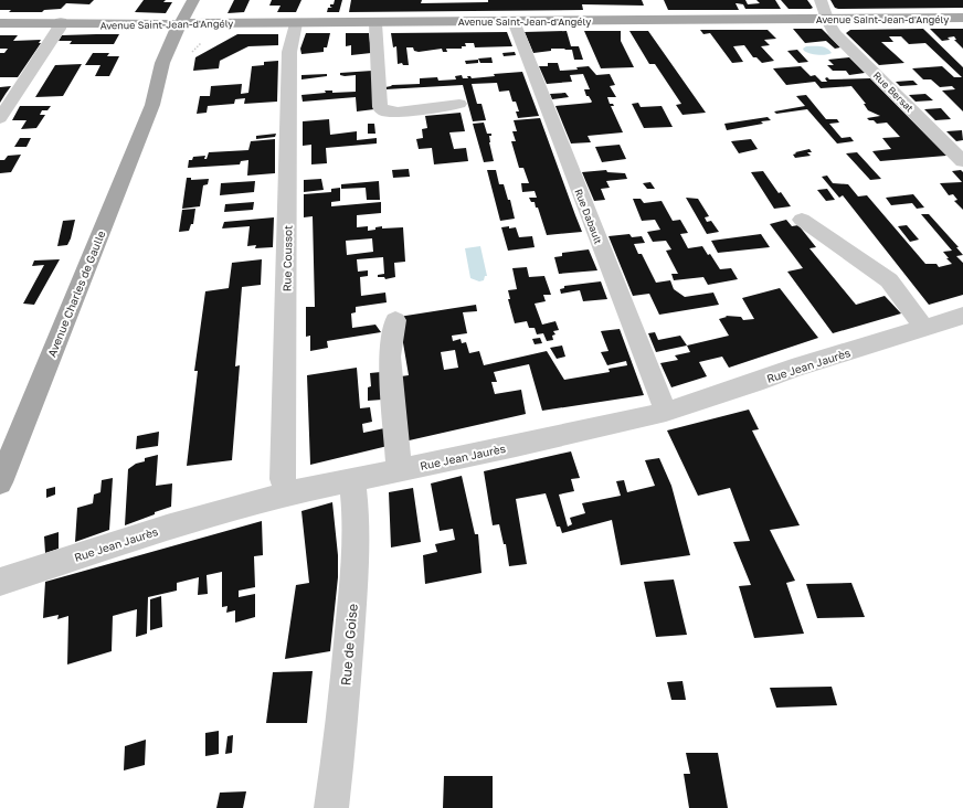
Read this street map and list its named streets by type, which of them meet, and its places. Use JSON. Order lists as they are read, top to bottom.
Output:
{
  "streets": {
    "main road": ["Avenue Saint-Jean-d'Angély", "Avenue Charles de Gaulle"],
    "street": [
      "Rue Bersat",
      "Rue Dabault",
      "Rue Coussot",
      "Rue Jean Jaurès",
      "Rue de Goise"
    ]
  },
  "crossings": [
    ["Avenue Saint-Jean-d'Angély", "Rue Bersat"],
    ["Avenue Saint-Jean-d'Angély", "Rue Dabault"],
    ["Avenue Saint-Jean-d'Angély", "Rue Coussot"],
    ["Avenue Saint-Jean-d'Angély", "Avenue Charles de Gaulle"],
    ["Rue Dabault", "Rue Jean Jaurès"],
    ["Rue Coussot", "Rue Jean Jaurès"],
    ["Rue Jean Jaurès", "Rue de Goise"]
  ]
}
